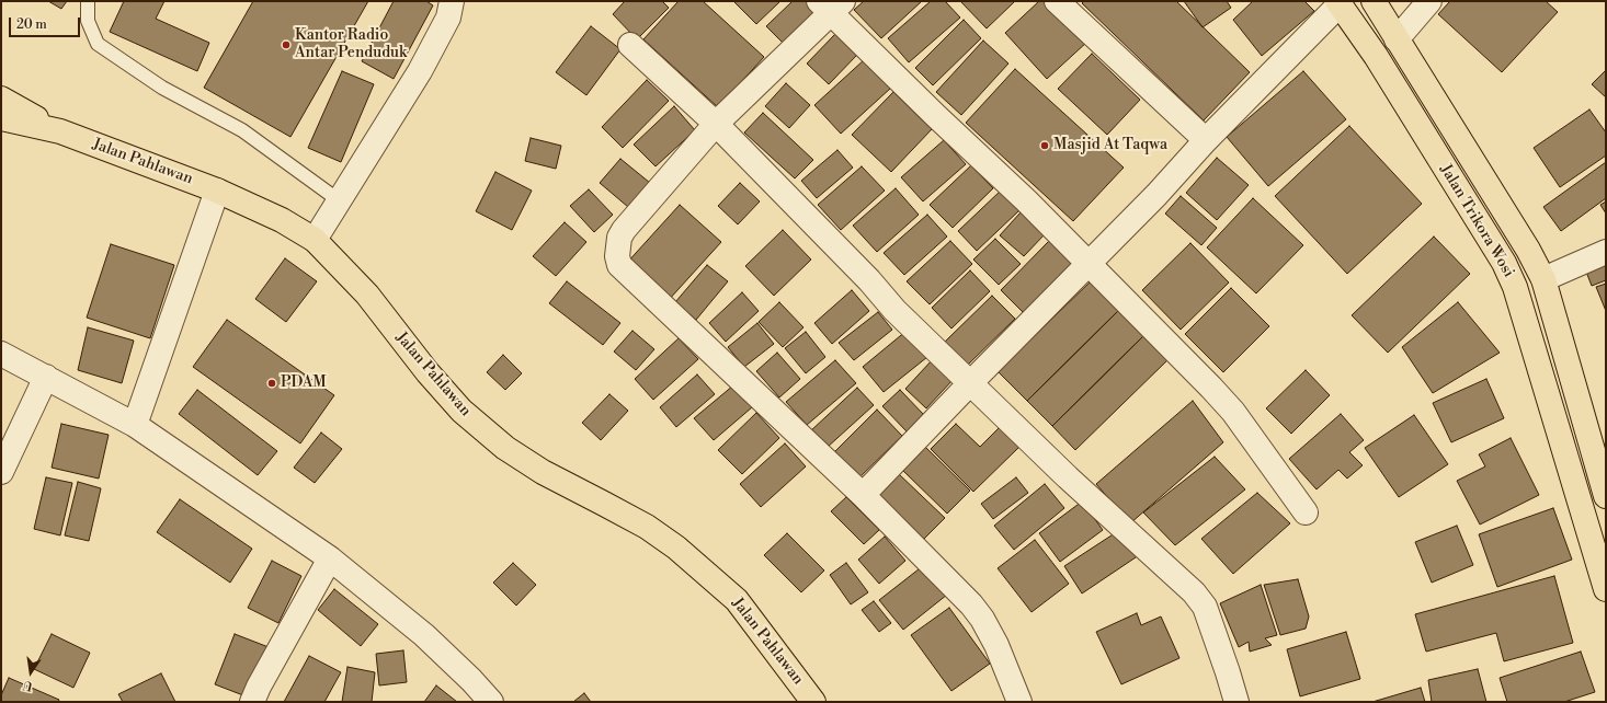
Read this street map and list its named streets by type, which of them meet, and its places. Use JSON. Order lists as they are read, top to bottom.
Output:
{
  "streets": {
    "main road": ["Jalan Pahlawan", "Jalan Trikora Wosi"]
  },
  "places": ["Kantor Radio Antar Penduduk", "Masjid At Taqwa", "PDAM"],
  "scale_bar": "20 m",
  "north": "bottom"
}
